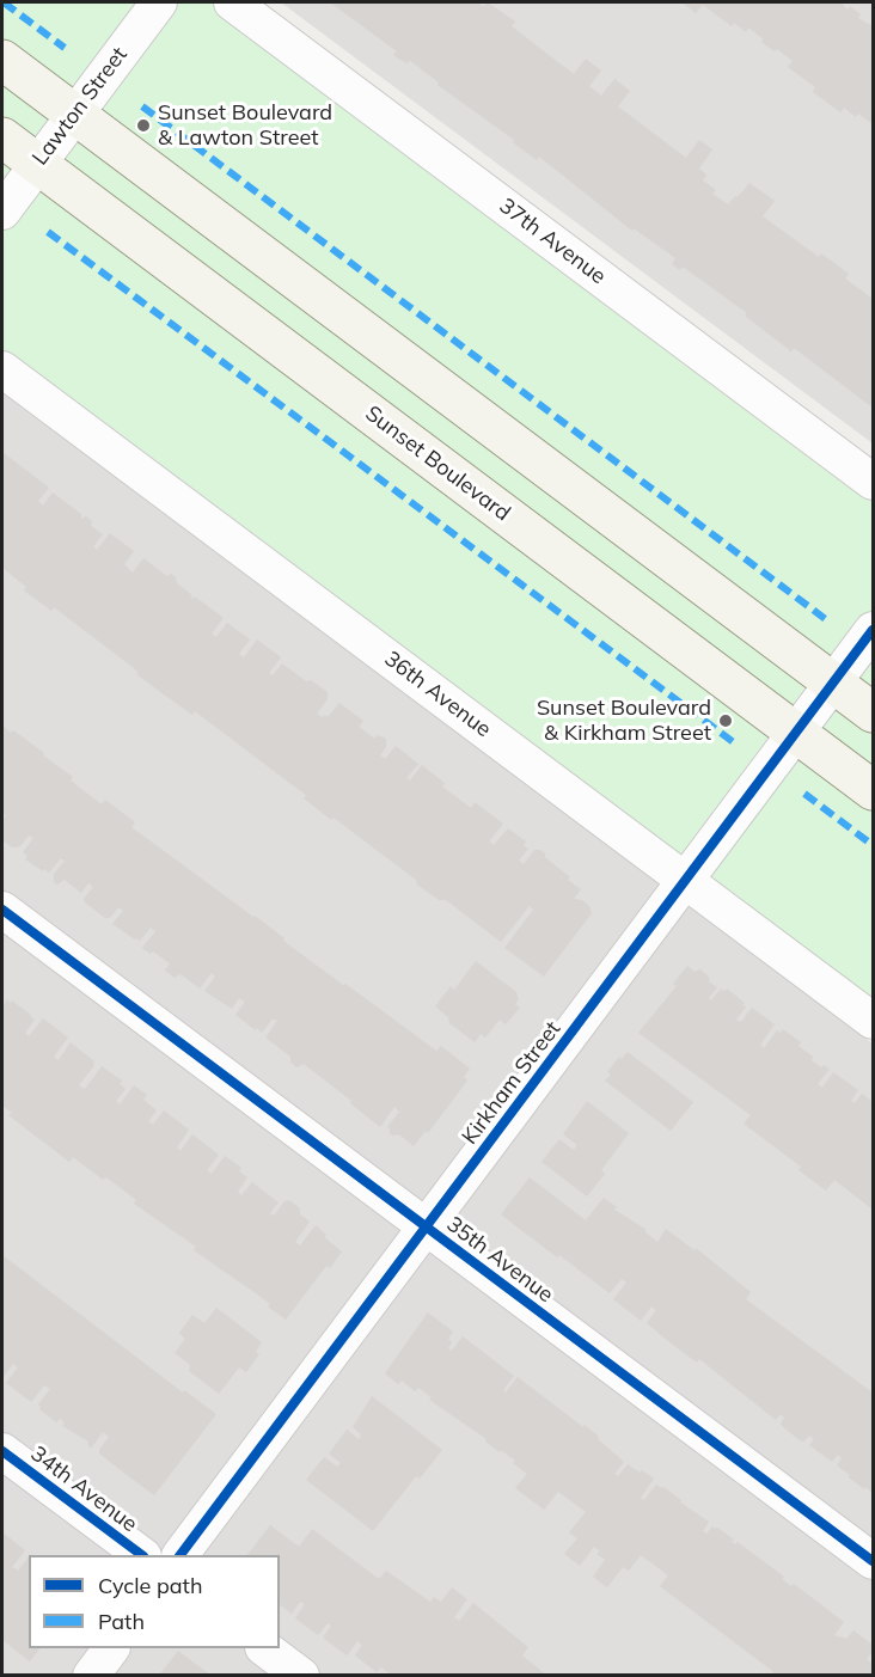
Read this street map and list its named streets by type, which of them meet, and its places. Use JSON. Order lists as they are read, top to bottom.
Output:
{
  "streets": {
    "main road": ["Sunset Boulevard"],
    "street": [
      "Lawton Street",
      "37th Avenue",
      "36th Avenue",
      "Kirkham Street",
      "35th Avenue",
      "34th Avenue"
    ]
  },
  "crossings": [
    ["Lawton Street", "Sunset Boulevard"],
    ["Sunset Boulevard", "Kirkham Street"],
    ["36th Avenue", "Kirkham Street"],
    ["Kirkham Street", "35th Avenue"]
  ],
  "places": ["Sunset Boulevard & Lawton Street", "Sunset Boulevard & Kirkham Street"],
  "legend": ["Cycle path", "Path"]
}
